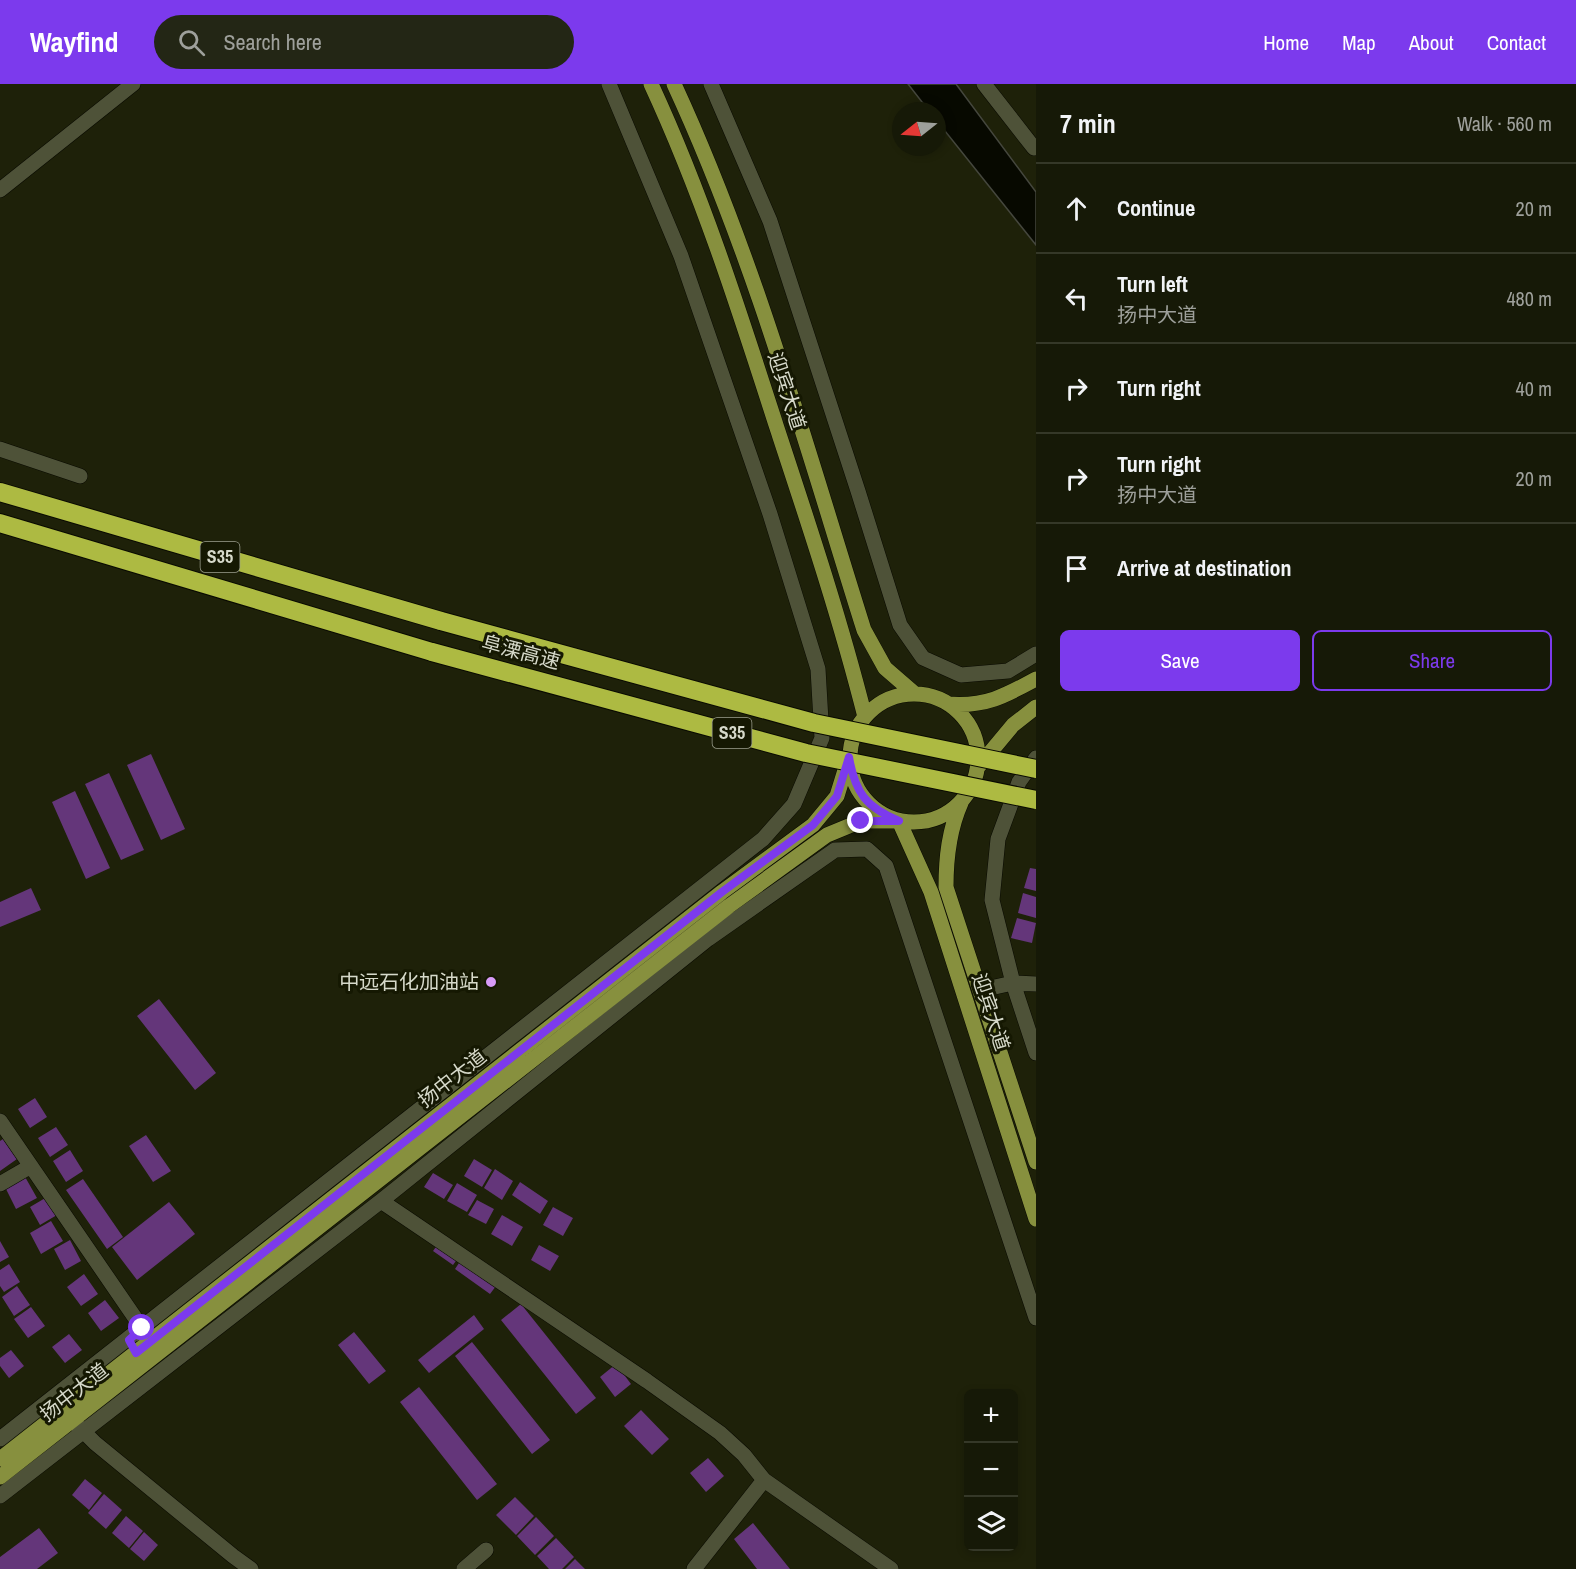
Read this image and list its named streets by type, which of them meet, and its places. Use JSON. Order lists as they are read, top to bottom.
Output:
{
  "streets": {
    "highway": ["S35", "阜溧高速"],
    "main road": ["迎宾大道", "扬中大道"]
  },
  "crossings": [
    ["迎宾大道", "扬中大道"]
  ],
  "places": ["中远石化加油站"],
  "north": "left",
  "page": {
    "header": "Wayfind",
    "search": "Search here",
    "nav": [
      "Home",
      "Map",
      "About",
      "Contact"
    ],
    "heading": ["7 min", "Walk · 560 m"],
    "list": [
      ["Continue", "20 m"],
      ["Turn left", "扬中大道", "480 m"],
      ["Turn right", "40 m"],
      ["Turn right", "扬中大道", "20 m"],
      "Arrive at destination"
    ],
    "buttons": ["Save", "Share"],
    "map_buttons": ["+", "−"]
  }
}
